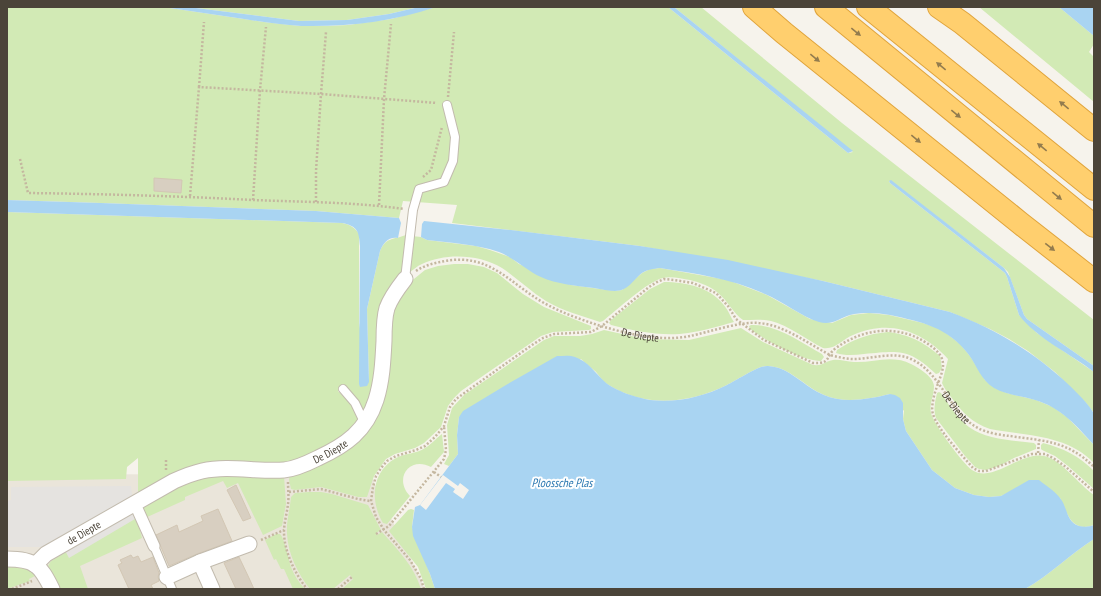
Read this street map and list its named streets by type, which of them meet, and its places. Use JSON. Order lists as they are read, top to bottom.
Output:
{
  "streets": {
    "street": ["De Diepte", "de Diepte"]
  },
  "crossings": [
    ["De Diepte", "de Diepte"]
  ],
  "water": ["Ploossche Plas"]
}
